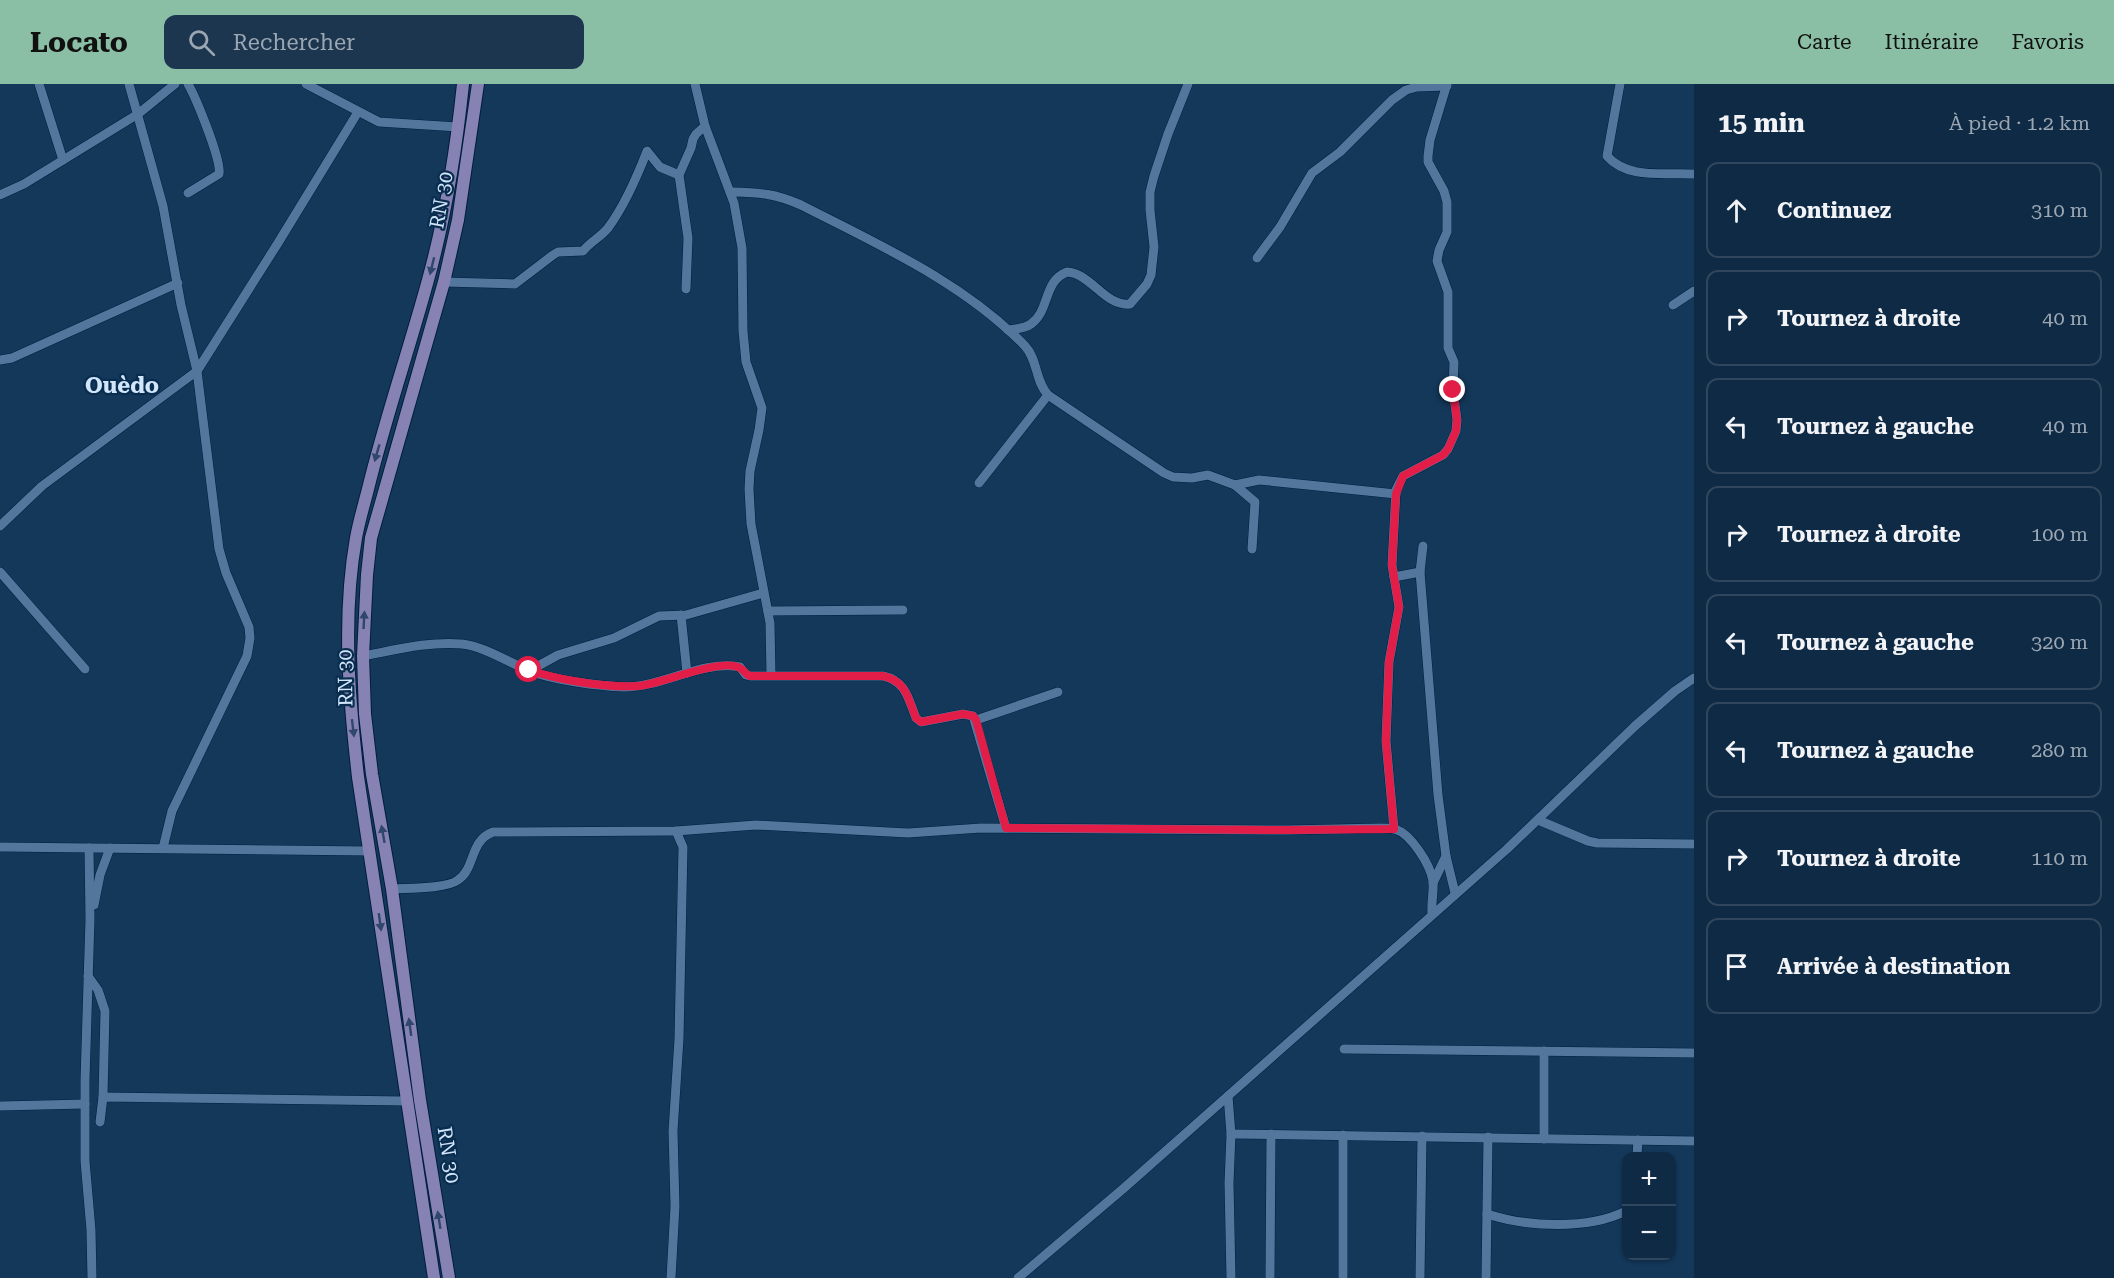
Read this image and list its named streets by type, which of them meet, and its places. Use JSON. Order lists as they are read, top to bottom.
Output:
{
  "streets": {
    "main road": ["RN 30"]
  },
  "districts": ["Ouèdo"],
  "page": {
    "header": "Locato",
    "search": "Rechercher",
    "nav": ["Carte", "Itinéraire", "Favoris"],
    "heading": ["15 min", "À pied · 1.2 km"],
    "list": [
      ["Continuez", "310 m"],
      ["Tournez à droite", "40 m"],
      ["Tournez à gauche", "40 m"],
      ["Tournez à droite", "100 m"],
      ["Tournez à gauche", "320 m"],
      ["Tournez à gauche", "280 m"],
      ["Tournez à droite", "110 m"],
      "Arrivée à destination"
    ],
    "map_buttons": ["+", "−"]
  }
}
